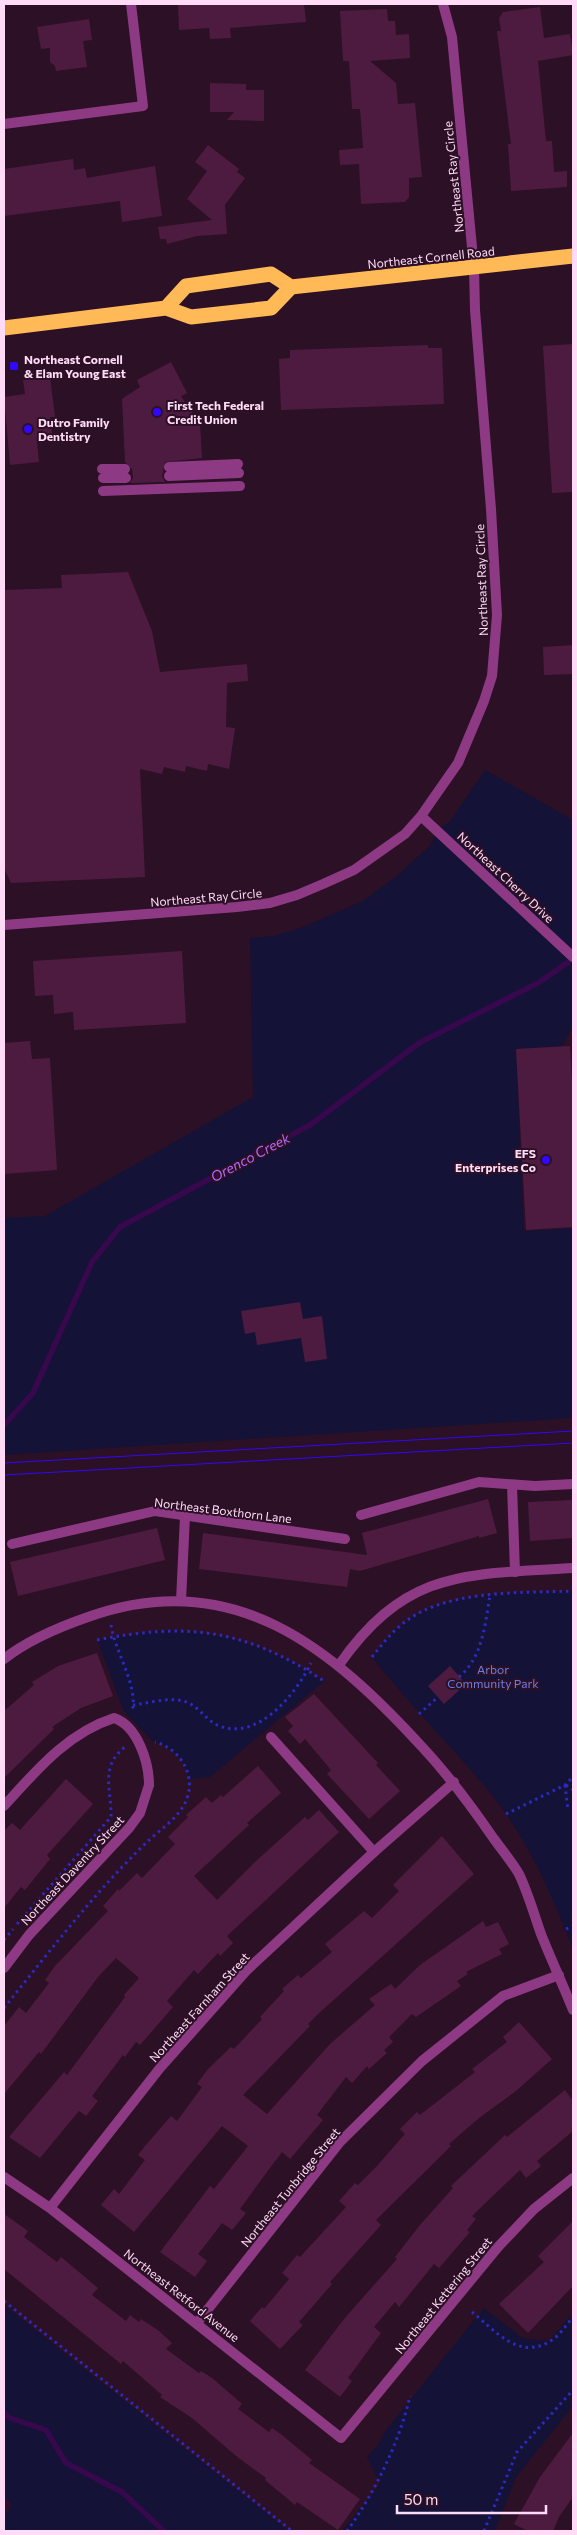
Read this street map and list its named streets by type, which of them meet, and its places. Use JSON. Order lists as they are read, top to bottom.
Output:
{
  "streets": {
    "highway": ["Northeast Cornell Road"],
    "street": [
      "Northeast Ray Circle",
      "Northeast Cherry Drive",
      "Northeast Boxthorn Lane",
      "Northeast Daventry Street",
      "Northeast Farnham Street",
      "Northeast Tunbridge Street",
      "Northeast Retford Avenue",
      "Northeast Kettering Street"
    ]
  },
  "crossings": [
    ["Northeast Ray Circle", "Northeast Cornell Road"],
    ["Northeast Ray Circle", "Northeast Cherry Drive"],
    ["Northeast Farnham Street", "Northeast Retford Avenue"],
    ["Northeast Tunbridge Street", "Northeast Retford Avenue"],
    ["Northeast Retford Avenue", "Northeast Kettering Street"]
  ],
  "water": ["Orenco Creek"],
  "parks": ["Arbor Community Park"],
  "places": {
    "transit": ["Northeast Cornell & Elam Young East"],
    "other": ["First Tech Federal Credit Union", "Dutro Family Dentistry", "EFS Enterprises Co"]
  },
  "scale_bar": "50 m"
}
